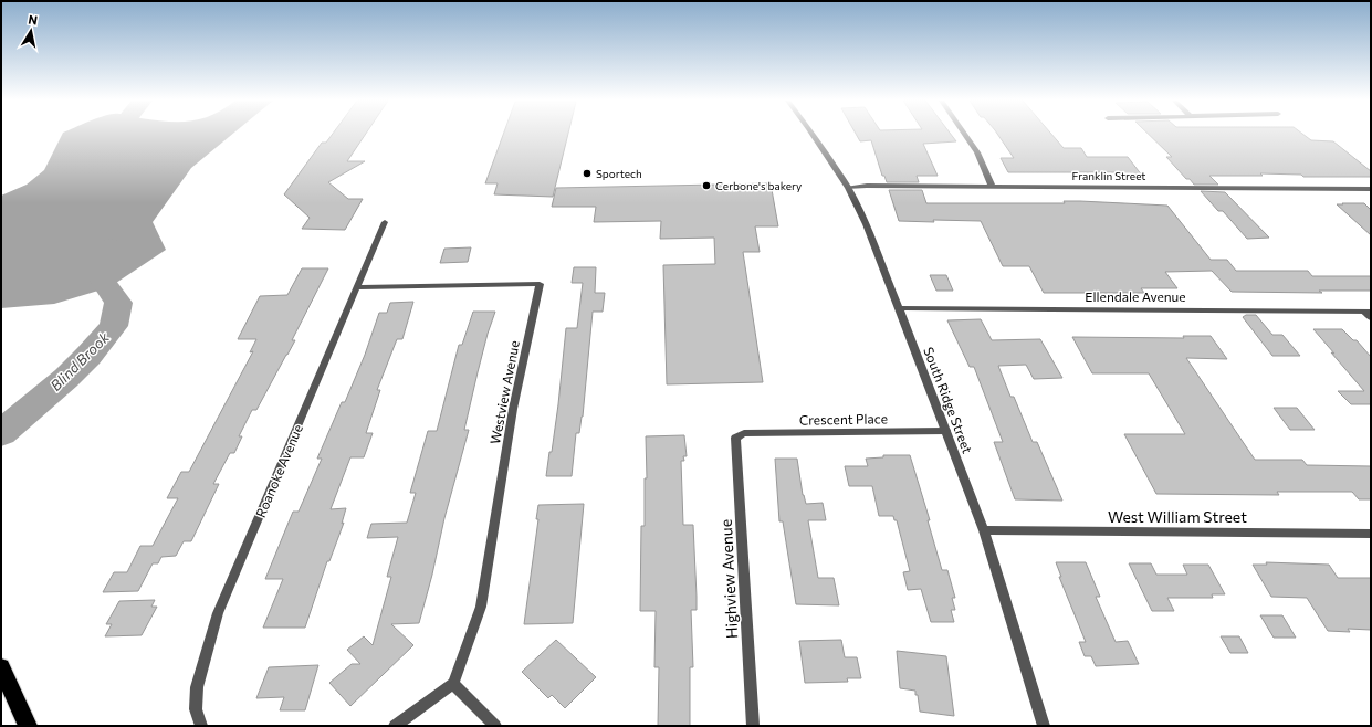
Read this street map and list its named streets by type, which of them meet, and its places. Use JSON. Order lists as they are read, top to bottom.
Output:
{
  "streets": {
    "street": [
      "Franklin Street",
      "Ellendale Avenue",
      "Westview Avenue",
      "South Ridge Street",
      "Crescent Place",
      "Roanoke Avenue",
      "West William Street",
      "Highview Avenue"
    ]
  },
  "crossings": [
    ["Franklin Street", "South Ridge Street"],
    ["Ellendale Avenue", "South Ridge Street"],
    ["Westview Avenue", "Roanoke Avenue"],
    ["South Ridge Street", "Crescent Place"],
    ["South Ridge Street", "West William Street"],
    ["Crescent Place", "Highview Avenue"]
  ],
  "water": ["Blind Brook"],
  "places": ["Sportech", "Cerbone's bakery"],
  "north": "top"
}
